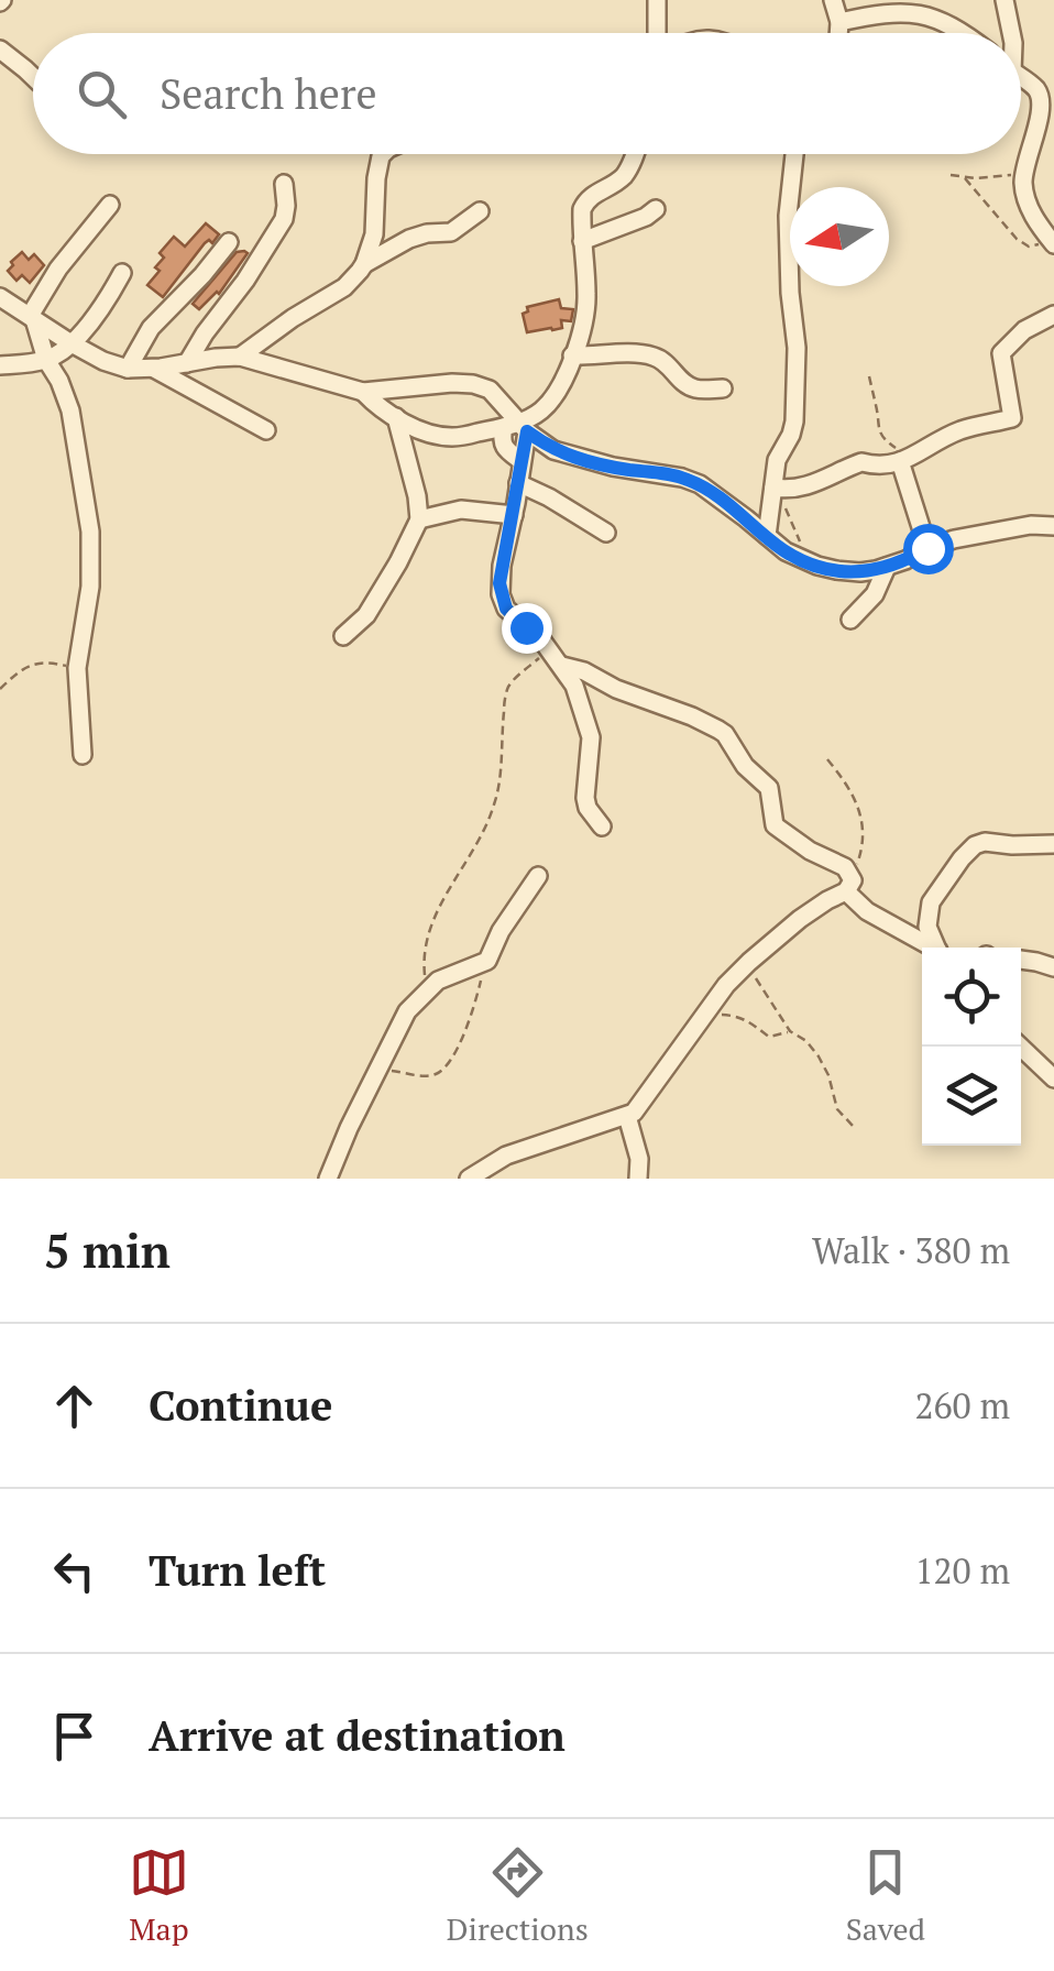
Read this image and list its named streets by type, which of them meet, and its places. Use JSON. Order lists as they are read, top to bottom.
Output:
{
  "north": "left",
  "page": {
    "search": "Search here",
    "heading": ["5 min", "Walk · 380 m"],
    "list": [
      ["Continue", "260 m"],
      ["Turn left", "120 m"],
      "Arrive at destination"
    ],
    "nav": ["Map", "Directions", "Saved"]
  }
}
